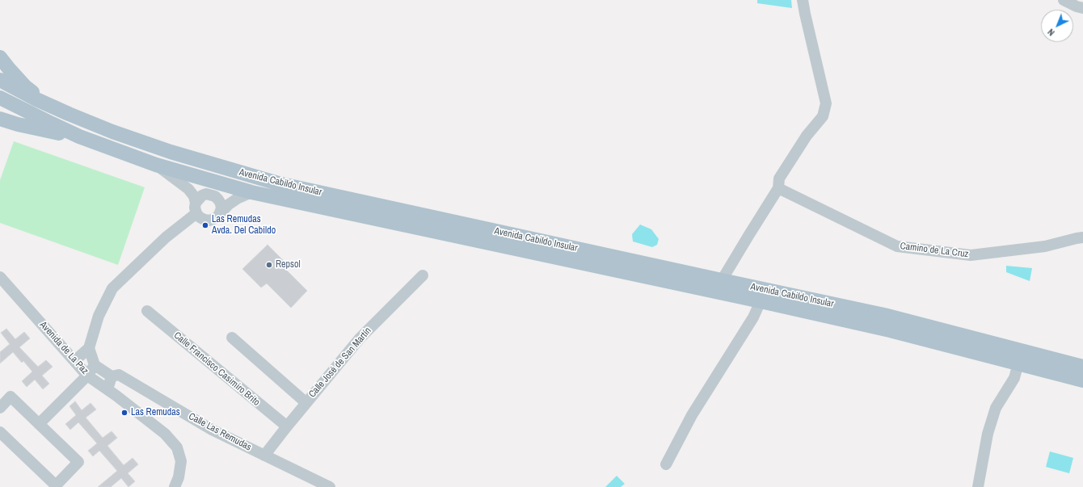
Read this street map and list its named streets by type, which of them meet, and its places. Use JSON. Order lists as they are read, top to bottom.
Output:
{
  "streets": {
    "main road": ["Avenida Cabildo Insular"],
    "street": [
      "Camino de La Cruz",
      "Avenida de La Paz",
      "Calle José de San Martín",
      "Calle Francisco Casimiro Brito",
      "Calle Las Remudas"
    ]
  },
  "crossings": [
    ["Calle José de San Martín", "Calle Francisco Casimiro Brito"],
    ["Calle José de San Martín", "Calle Las Remudas"]
  ],
  "places": ["Las Remudas Avda. Del Cabildo", "Repsol", "Las Remudas"],
  "north": "bottom left"
}
